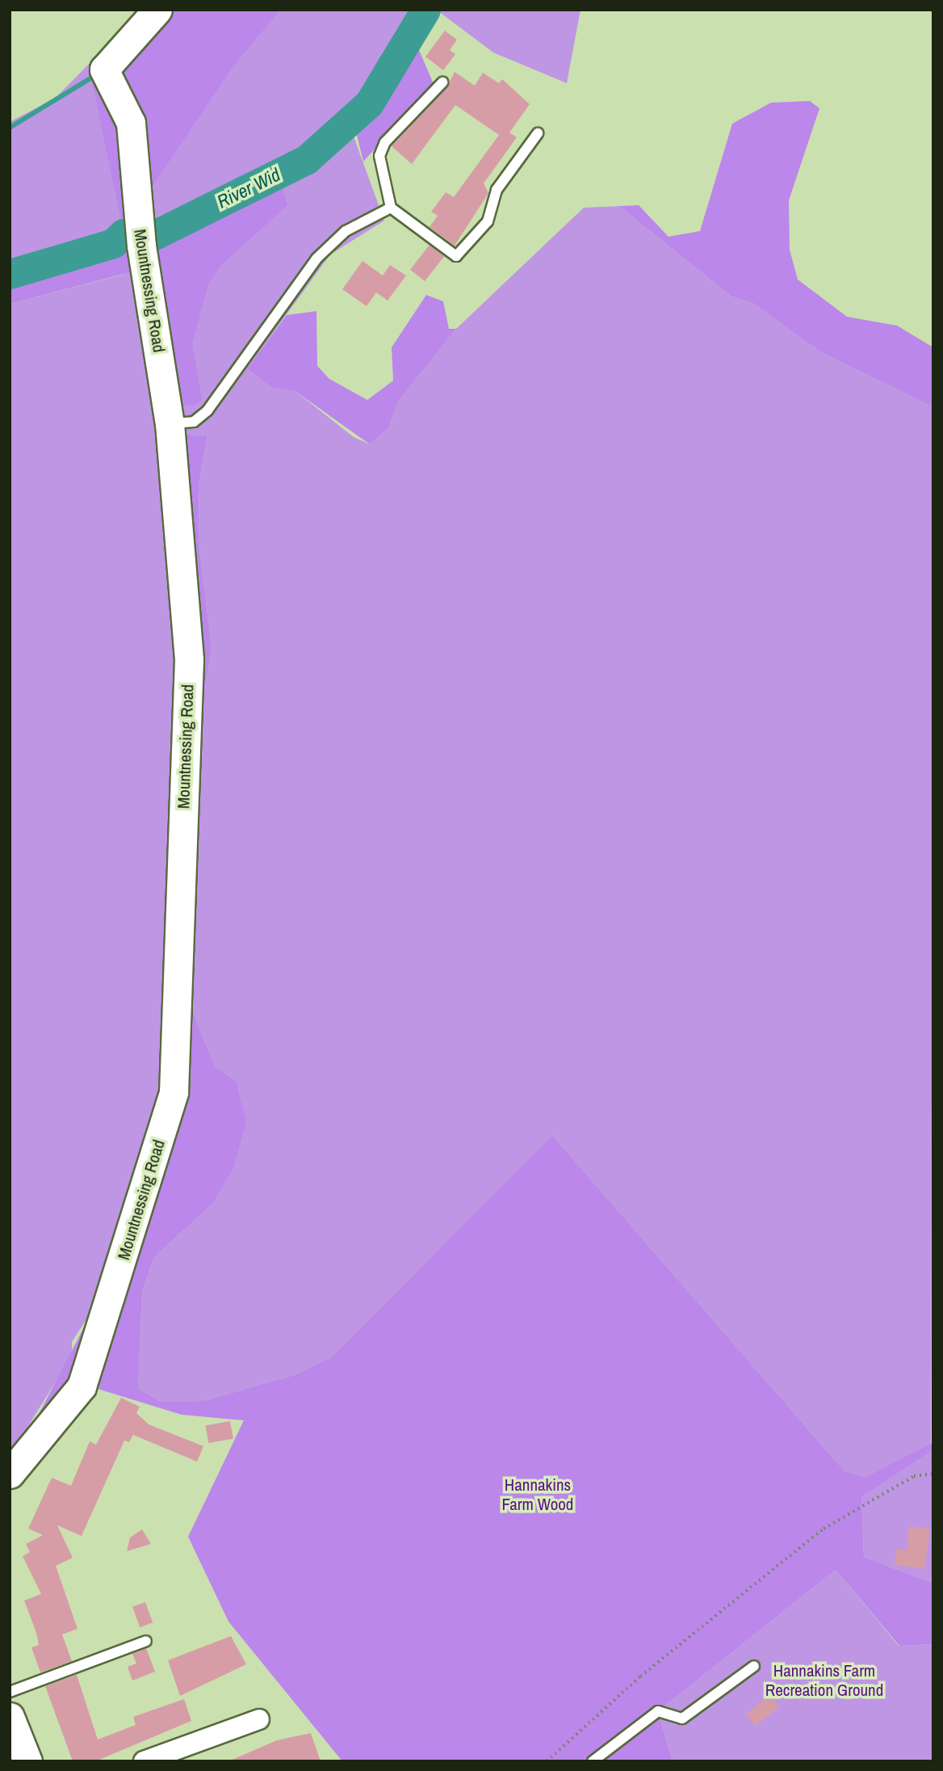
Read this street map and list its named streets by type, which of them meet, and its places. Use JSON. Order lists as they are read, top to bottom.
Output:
{
  "streets": {
    "street": ["Mountnessing Road"]
  },
  "water": ["River Wid"],
  "parks": ["Hannakins Farm Wood", "Hannakins Farm Recreation Ground"]
}
